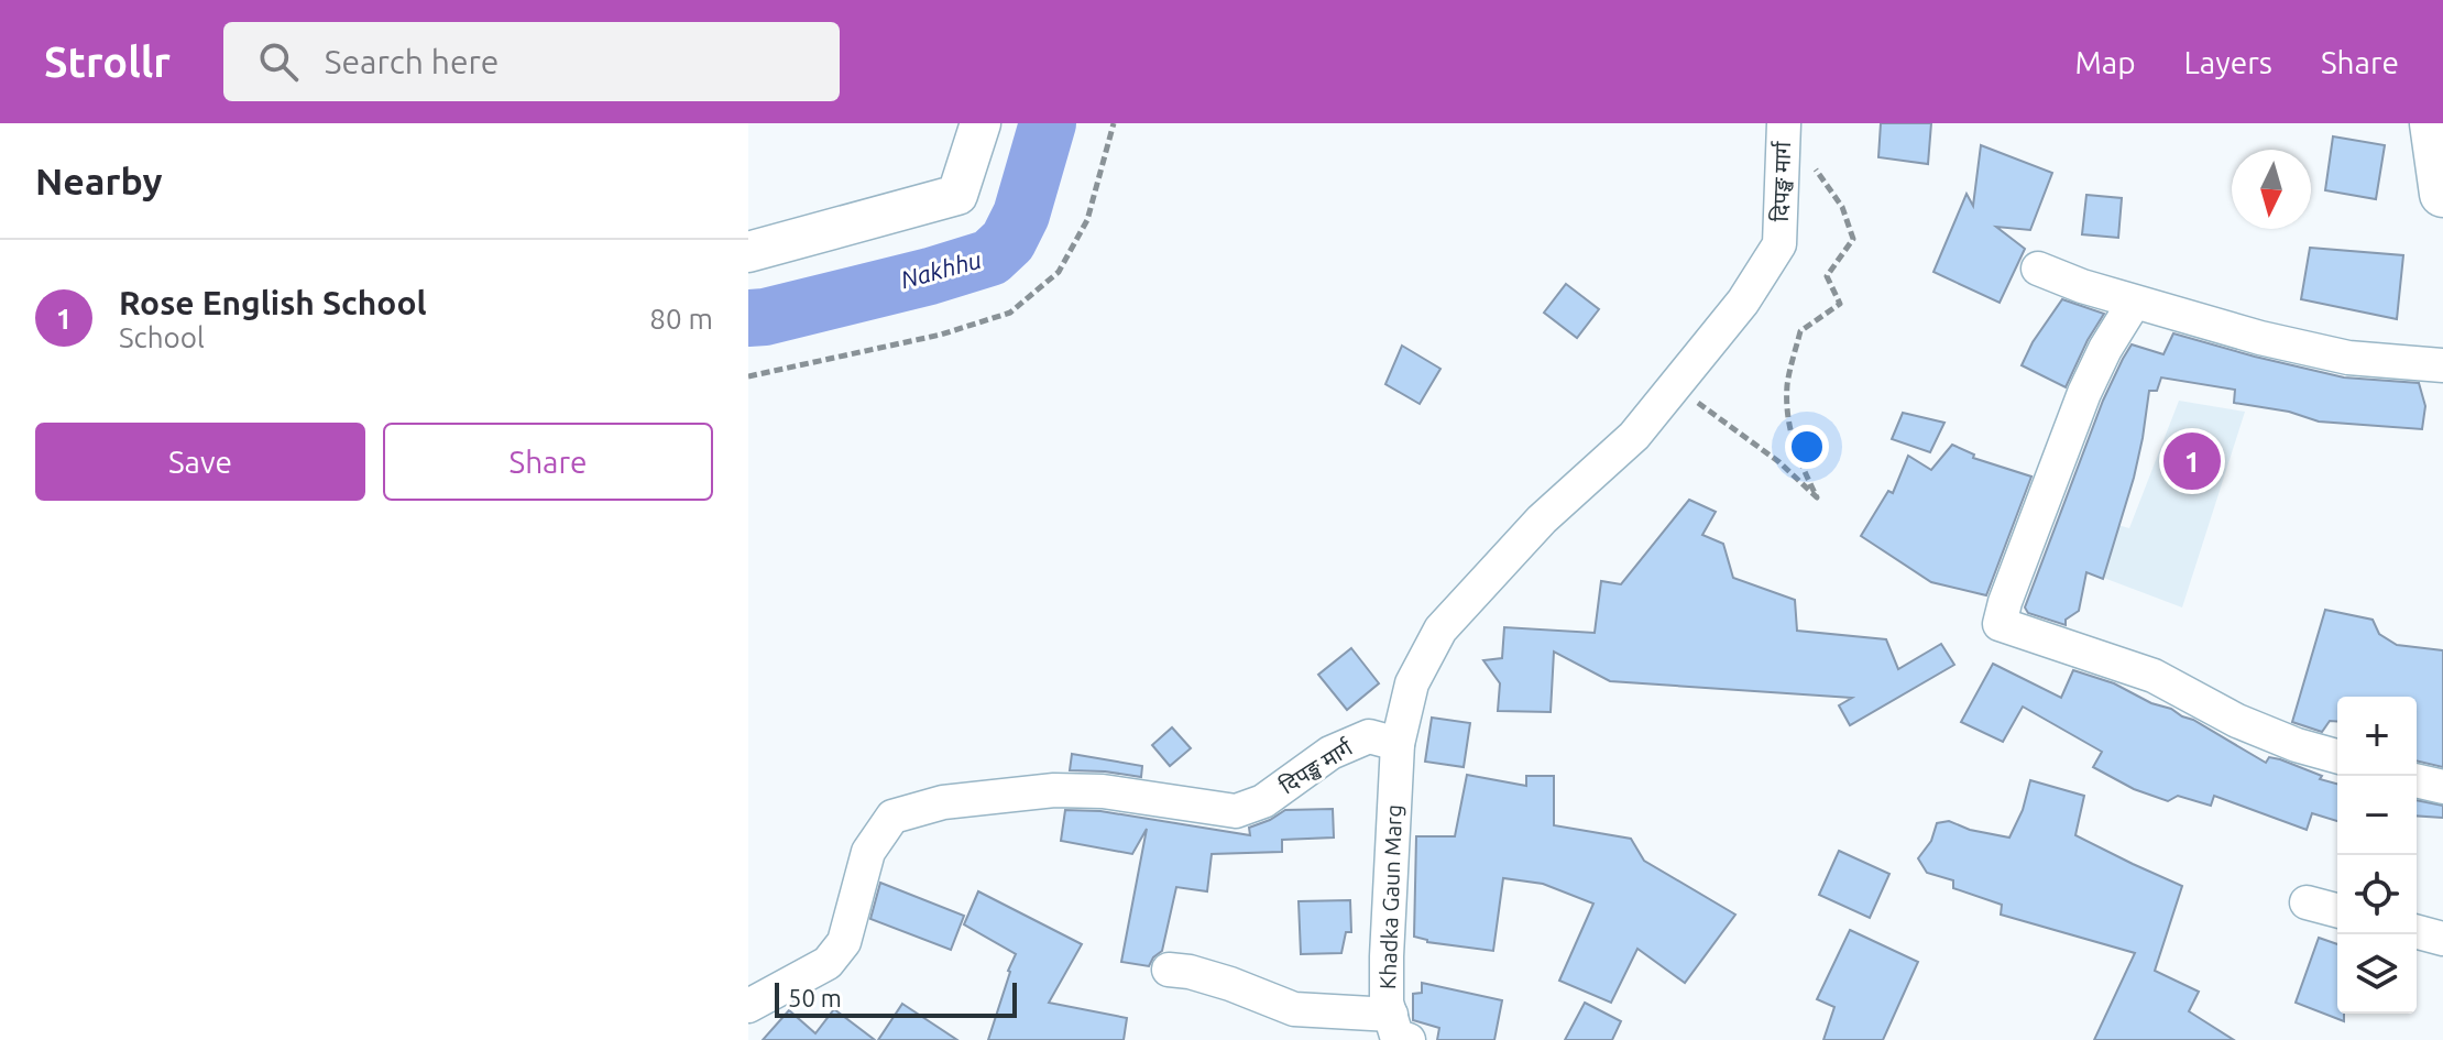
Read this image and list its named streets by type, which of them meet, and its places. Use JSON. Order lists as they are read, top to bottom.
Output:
{
  "streets": {
    "street": ["दिपङ्ख मार्ग", "Khadka Gaun Marg"]
  },
  "crossings": [
    ["दिपङ्ख मार्ग", "Khadka Gaun Marg"]
  ],
  "water": ["Nakhhu"],
  "scale_bar": "50 m",
  "north": "bottom",
  "page": {
    "header": "Strollr",
    "search": "Search here",
    "nav": ["Map", "Layers", "Share"],
    "heading": "Nearby",
    "list": [
      {
        "mark": "1",
        "name": "Rose English School",
        "note": "School",
        "value": "80 m"
      }
    ],
    "buttons": ["Save", "Share"],
    "pins": "1",
    "map_buttons": ["+", "−"],
    "scale": "50 m"
  }
}
